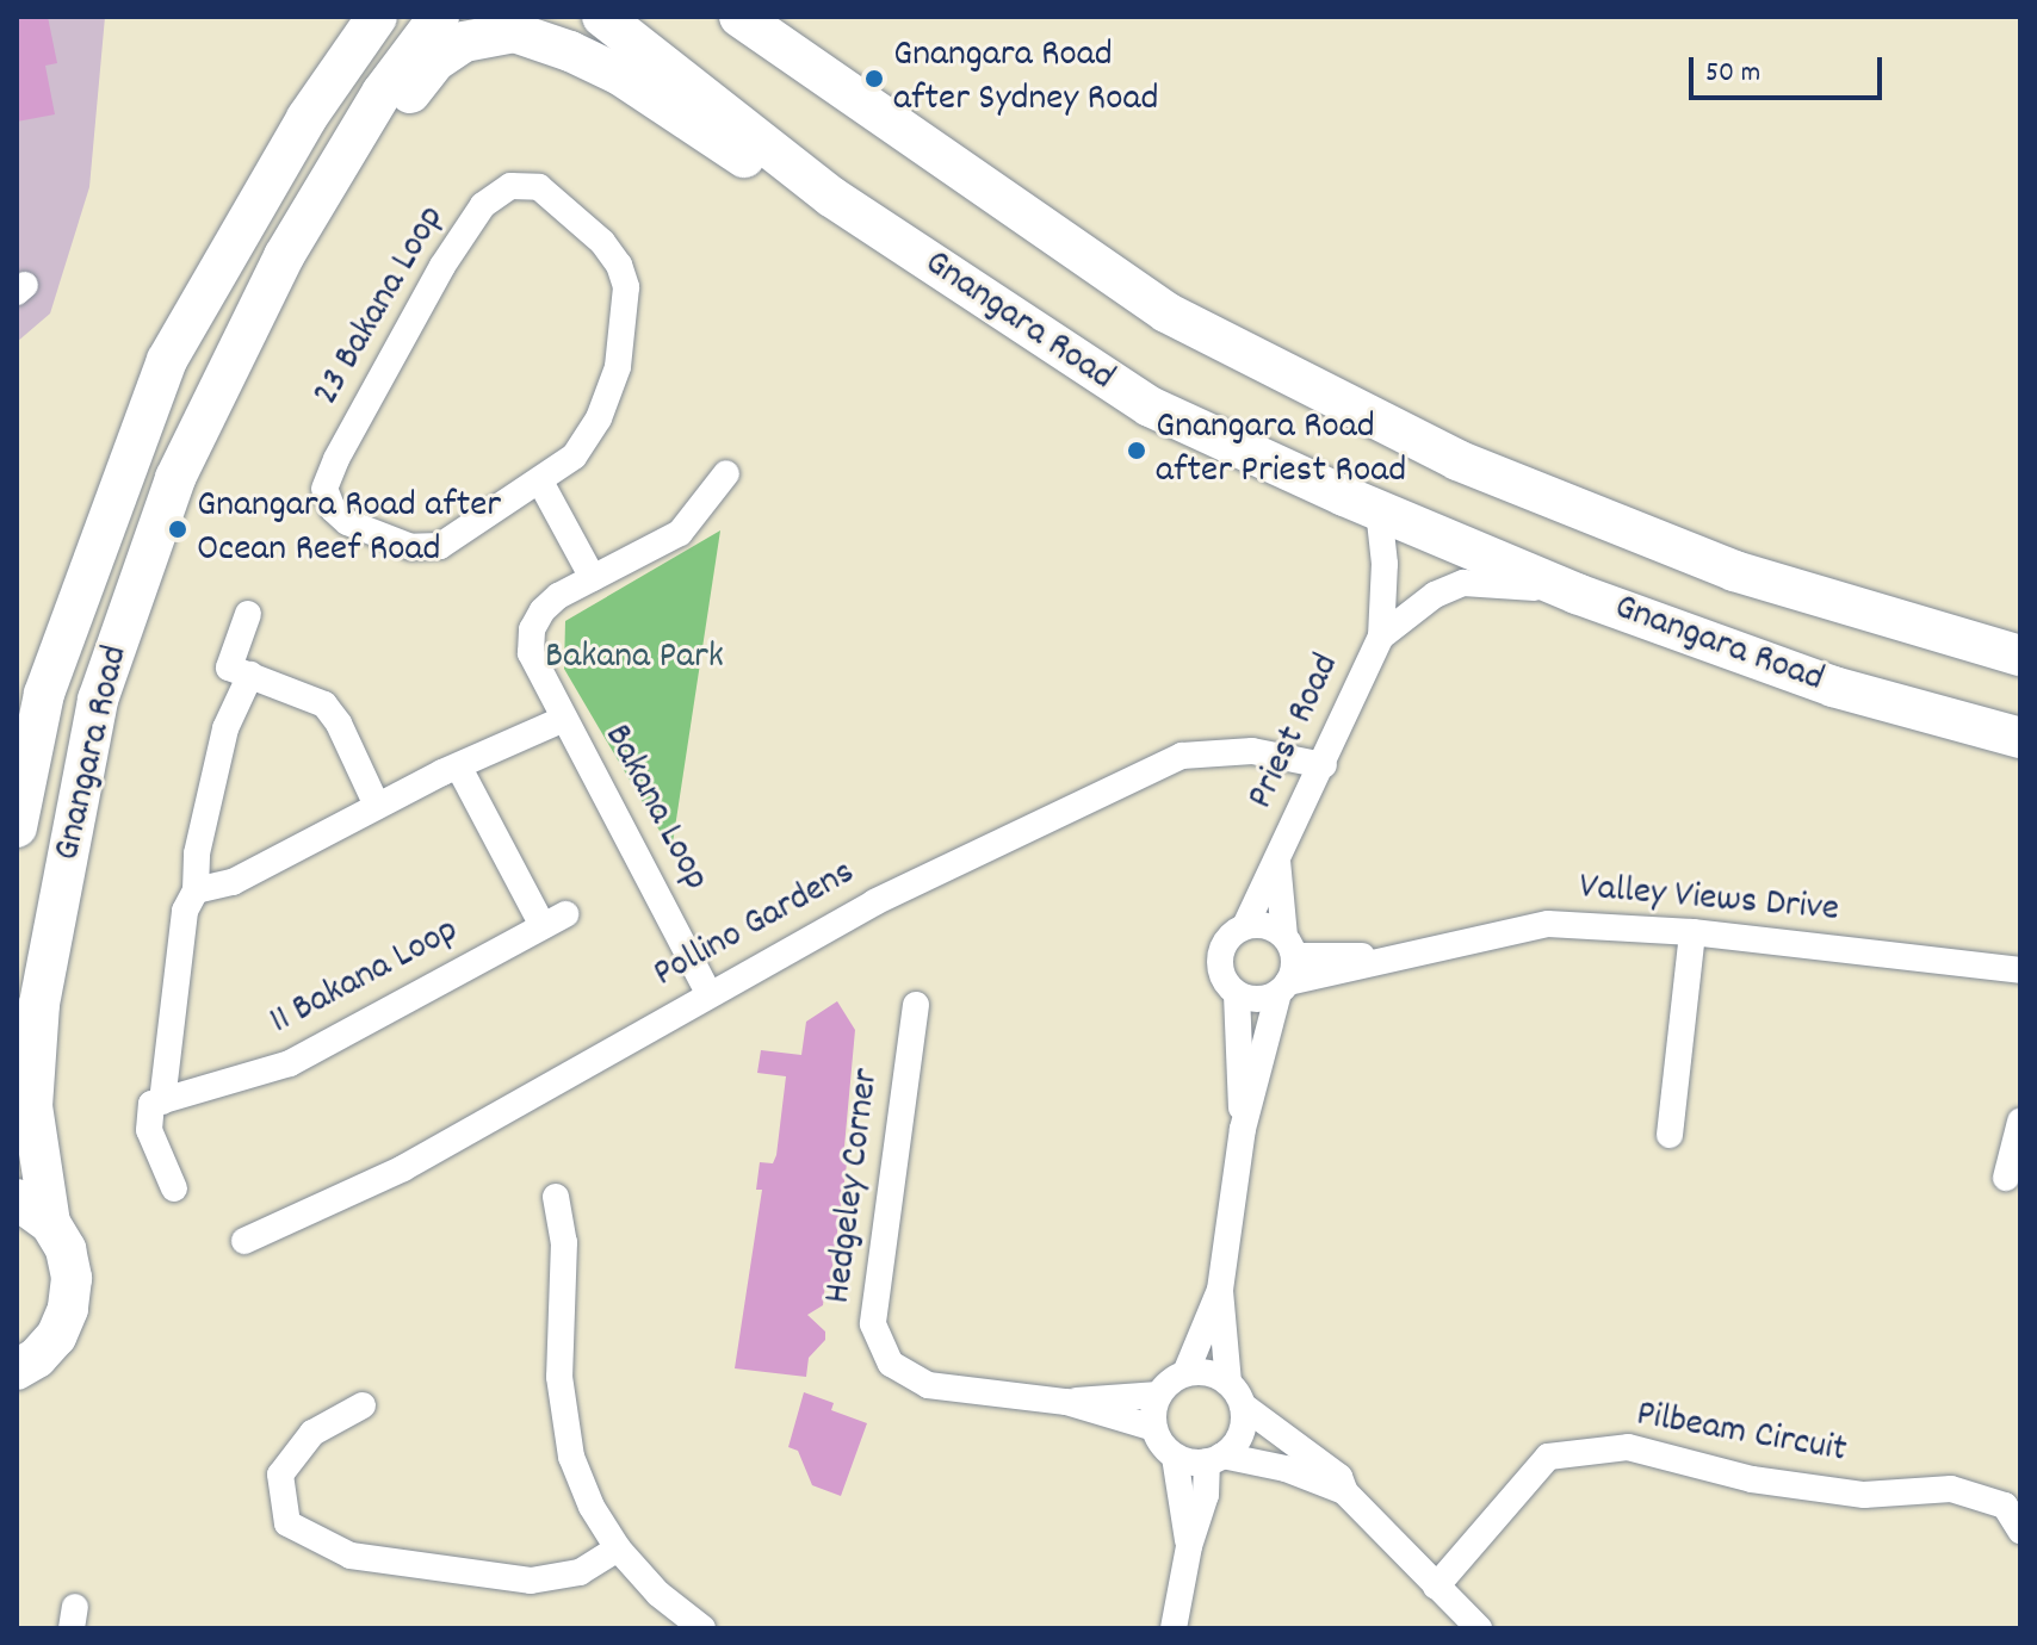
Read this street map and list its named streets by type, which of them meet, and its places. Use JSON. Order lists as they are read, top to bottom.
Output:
{
  "streets": {
    "main road": ["Gnangara Road"],
    "street": [
      "23 Bakana Loop",
      "Priest Road",
      "Bakana Loop",
      "Valley Views Drive",
      "Pollino Gardens",
      "11 Bakana Loop",
      "Hedgeley Corner",
      "Pilbeam Circuit"
    ]
  },
  "crossings": [
    ["Gnangara Road", "Priest Road"],
    ["Priest Road", "Valley Views Drive"],
    ["Priest Road", "Pollino Gardens"],
    ["Bakana Loop", "Pollino Gardens"]
  ],
  "parks": ["Bakana Park"],
  "places": ["Gnangara Road after Sydney Road", "Gnangara Road after Priest Road", "Gnangara Road after Ocean Reef Road"],
  "scale_bar": "50 m"
}
